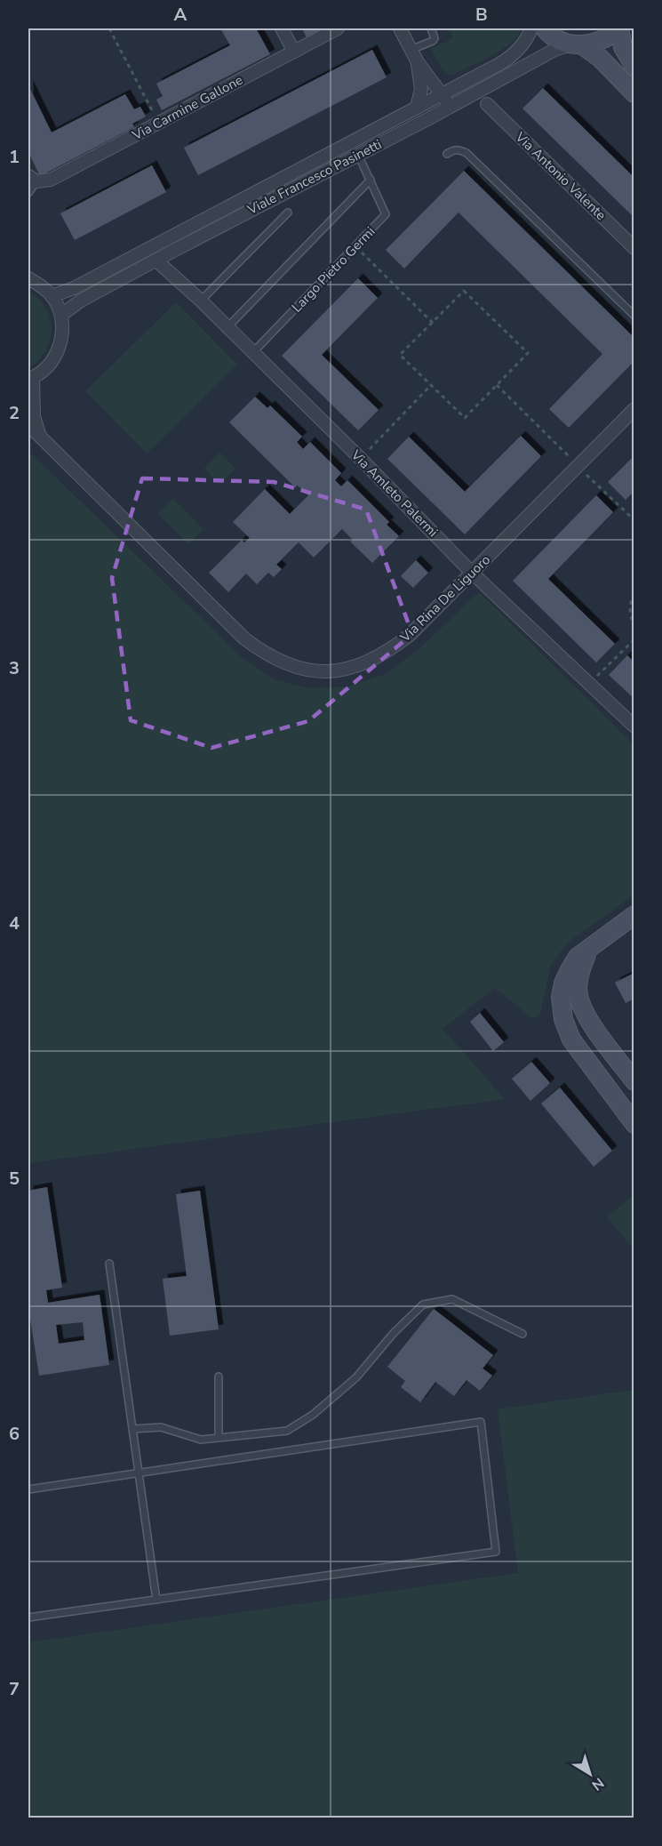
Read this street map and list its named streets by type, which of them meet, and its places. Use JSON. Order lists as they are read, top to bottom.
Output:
{
  "streets": {
    "street": [
      "Via Carmine Gallone",
      "Via Antonio Valente",
      "Viale Francesco Pasinetti",
      "Via Amleto Palermi",
      "Via Rina De Liguoro"
    ],
    "lane": ["Largo Pietro Germi"]
  },
  "crossings": [
    ["Viale Francesco Pasinetti", "Largo Pietro Germi"],
    ["Viale Francesco Pasinetti", "Via Amleto Palermi"],
    ["Largo Pietro Germi", "Via Amleto Palermi"],
    ["Via Amleto Palermi", "Via Rina De Liguoro"]
  ],
  "north": "bottom right",
  "grid": {
    "columns": ["A", "B"],
    "rows": [
      "1",
      "2",
      "3",
      "4",
      "5",
      "6",
      "7"
    ]
  }
}
